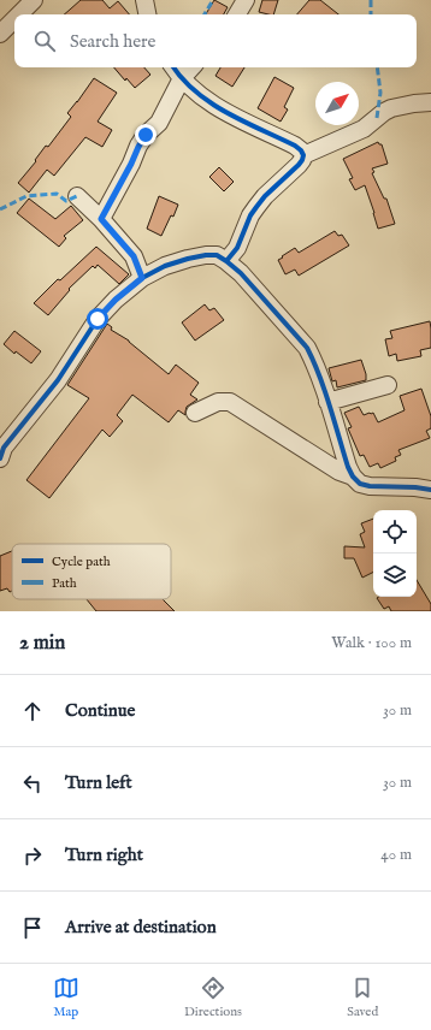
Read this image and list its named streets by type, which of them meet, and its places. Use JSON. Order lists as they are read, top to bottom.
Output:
{
  "legend": ["Cycle path", "Path"],
  "north": "top right",
  "page": {
    "search": "Search here",
    "heading": ["2 min", "Walk · 100 m"],
    "list": [
      ["Continue", "30 m"],
      ["Turn left", "30 m"],
      ["Turn right", "40 m"],
      "Arrive at destination"
    ],
    "nav": ["Map", "Directions", "Saved"]
  }
}
